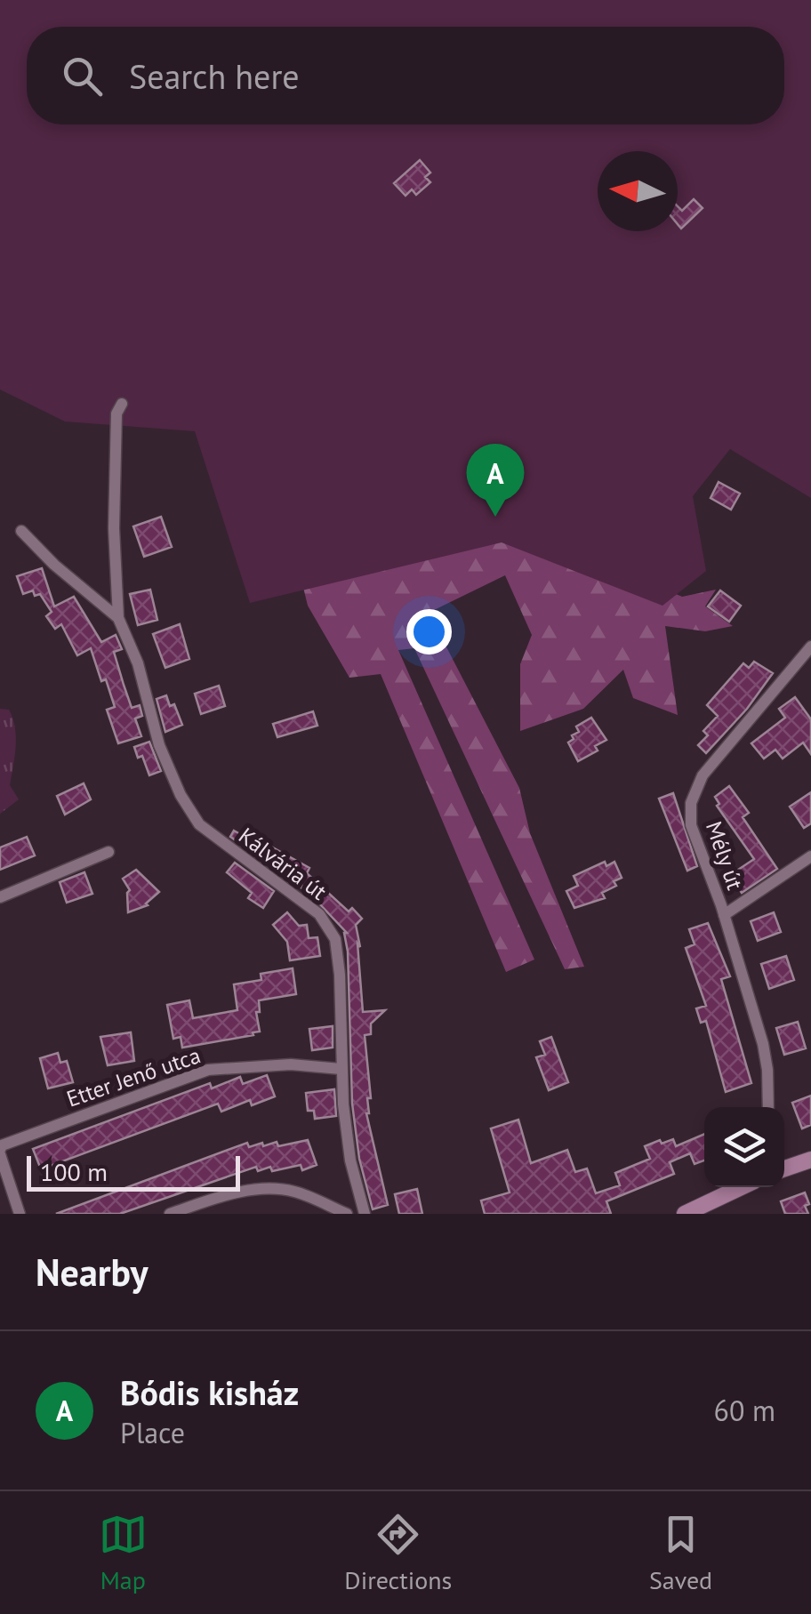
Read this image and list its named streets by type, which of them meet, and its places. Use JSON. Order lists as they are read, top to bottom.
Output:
{
  "streets": {
    "street": ["Mély út", "Kálvária út", "Etter Jenő utca"]
  },
  "crossings": [
    ["Kálvária út", "Etter Jenő utca"]
  ],
  "scale_bar": "100 m",
  "north": "left",
  "page": {
    "search": "Search here",
    "pins": "A",
    "scale": "100 m",
    "heading": "Nearby",
    "list": [
      {
        "mark": "A",
        "name": "Bódis kisház",
        "note": "Place",
        "value": "60 m"
      }
    ],
    "nav": ["Map", "Directions", "Saved"]
  }
}
